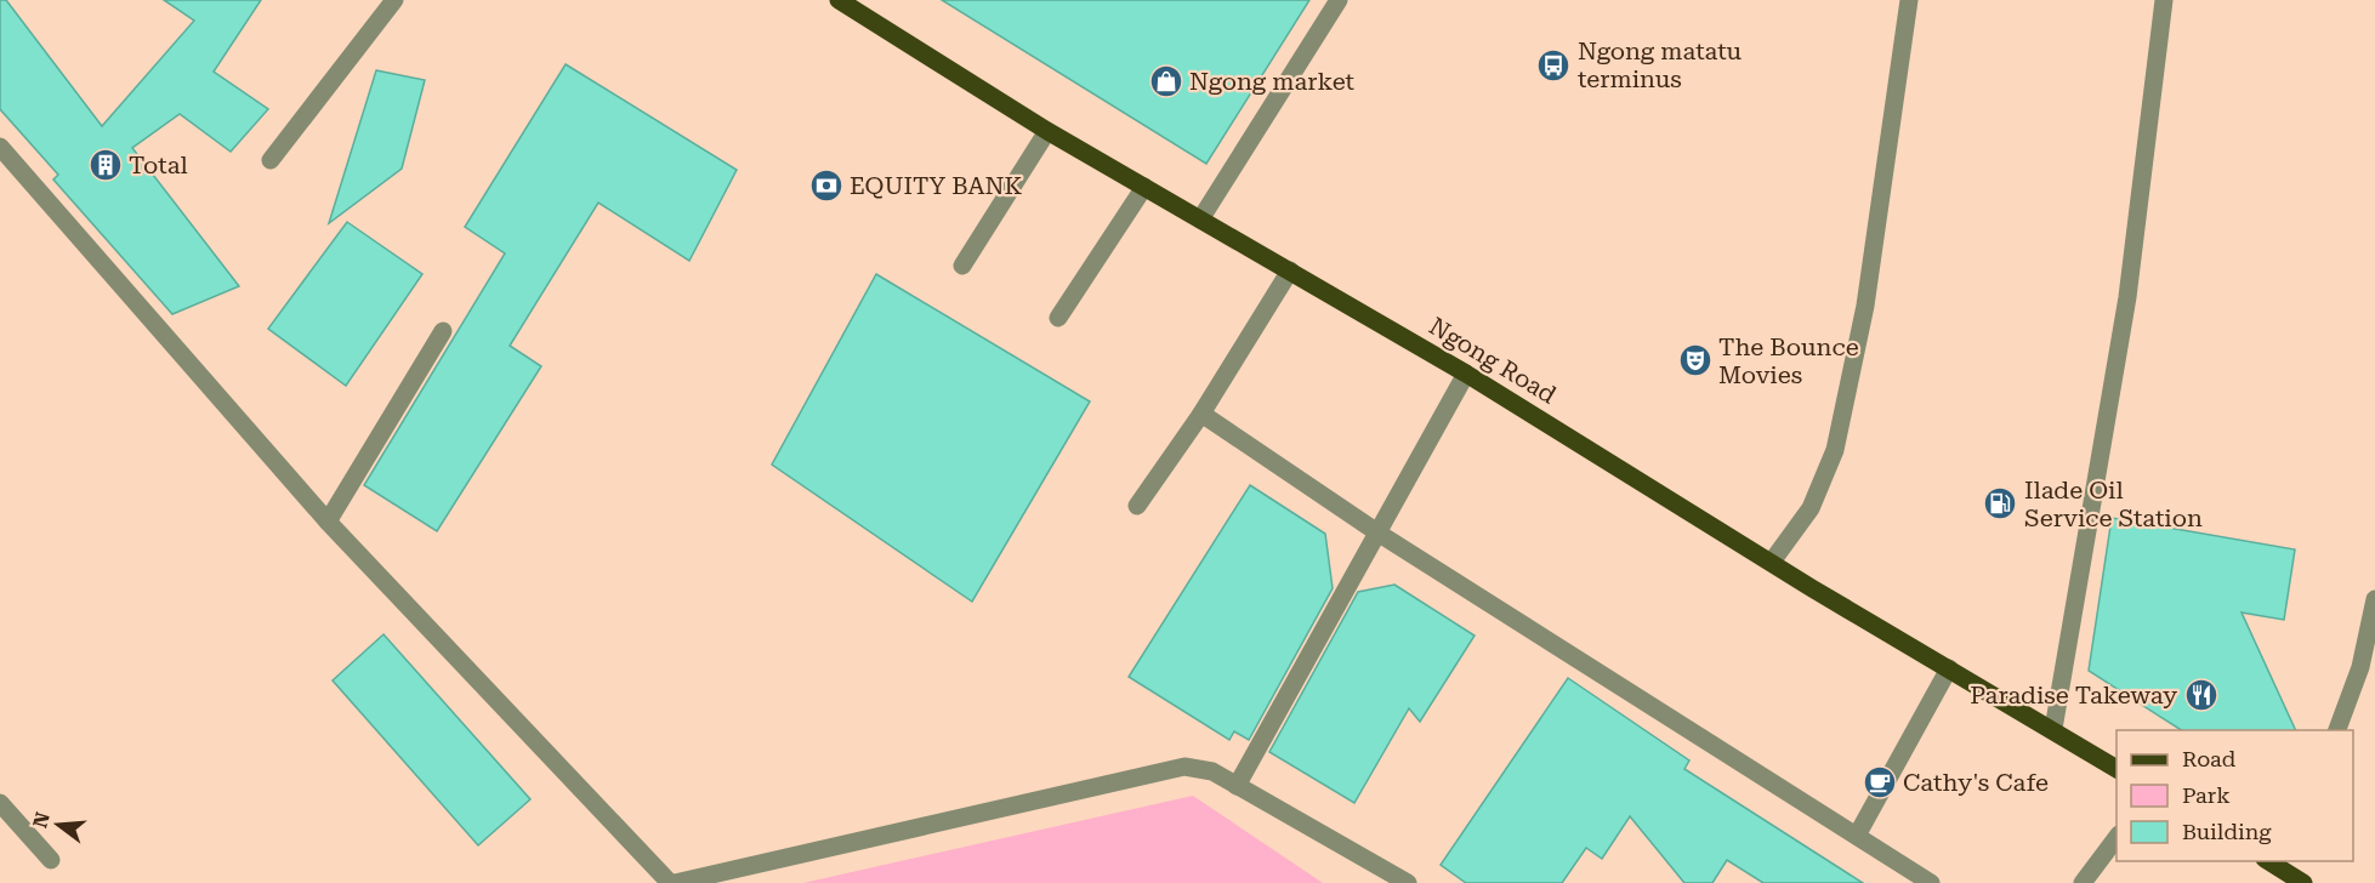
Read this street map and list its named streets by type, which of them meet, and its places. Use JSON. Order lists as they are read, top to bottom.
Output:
{
  "streets": {
    "main road": ["Ngong Road"]
  },
  "places": {
    "bus stop": ["Ngong matatu terminus"],
    "shop": ["Ngong market"],
    "building": ["Total"],
    "bank": ["EQUITY BANK"],
    "theatre": ["The Bounce Movies"],
    "fuel station": ["Ilade Oil Service Station"],
    "restaurant": ["Paradise Takeway"],
    "cafe": ["Cathy's Cafe"]
  },
  "legend": ["Road", "Park", "Building"],
  "north": "left"
}
